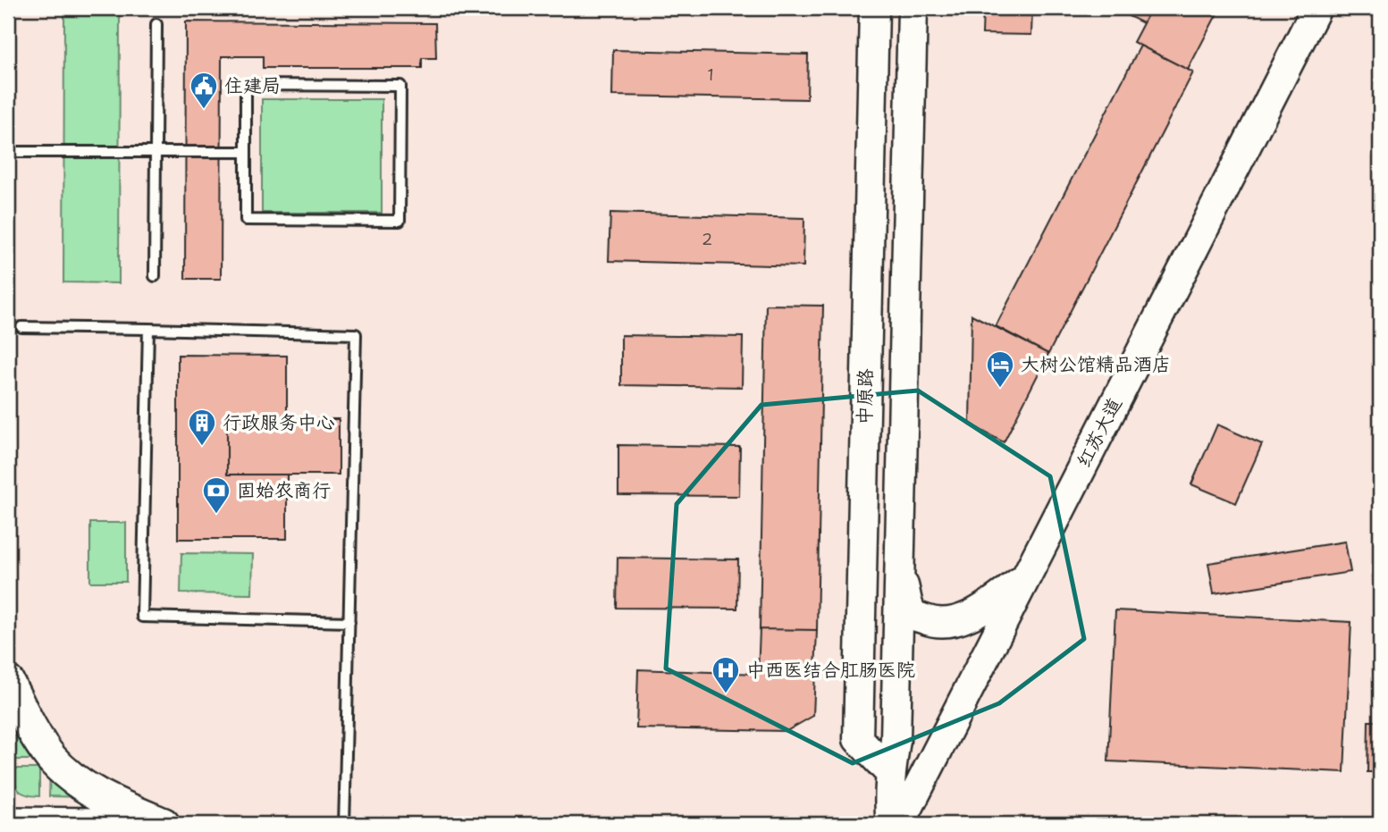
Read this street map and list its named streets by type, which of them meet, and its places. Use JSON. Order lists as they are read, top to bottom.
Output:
{
  "streets": {
    "main road": ["中原路", "红苏大道"]
  },
  "places": {
    "public building": ["住建局"],
    "hotel": ["大树公馆精品酒店"],
    "building": ["行政服务中心"],
    "bank": ["固始农商行"],
    "hospital": ["中西医结合肛肠医院"]
  },
  "house_numbers": ["1", "2"]
}
